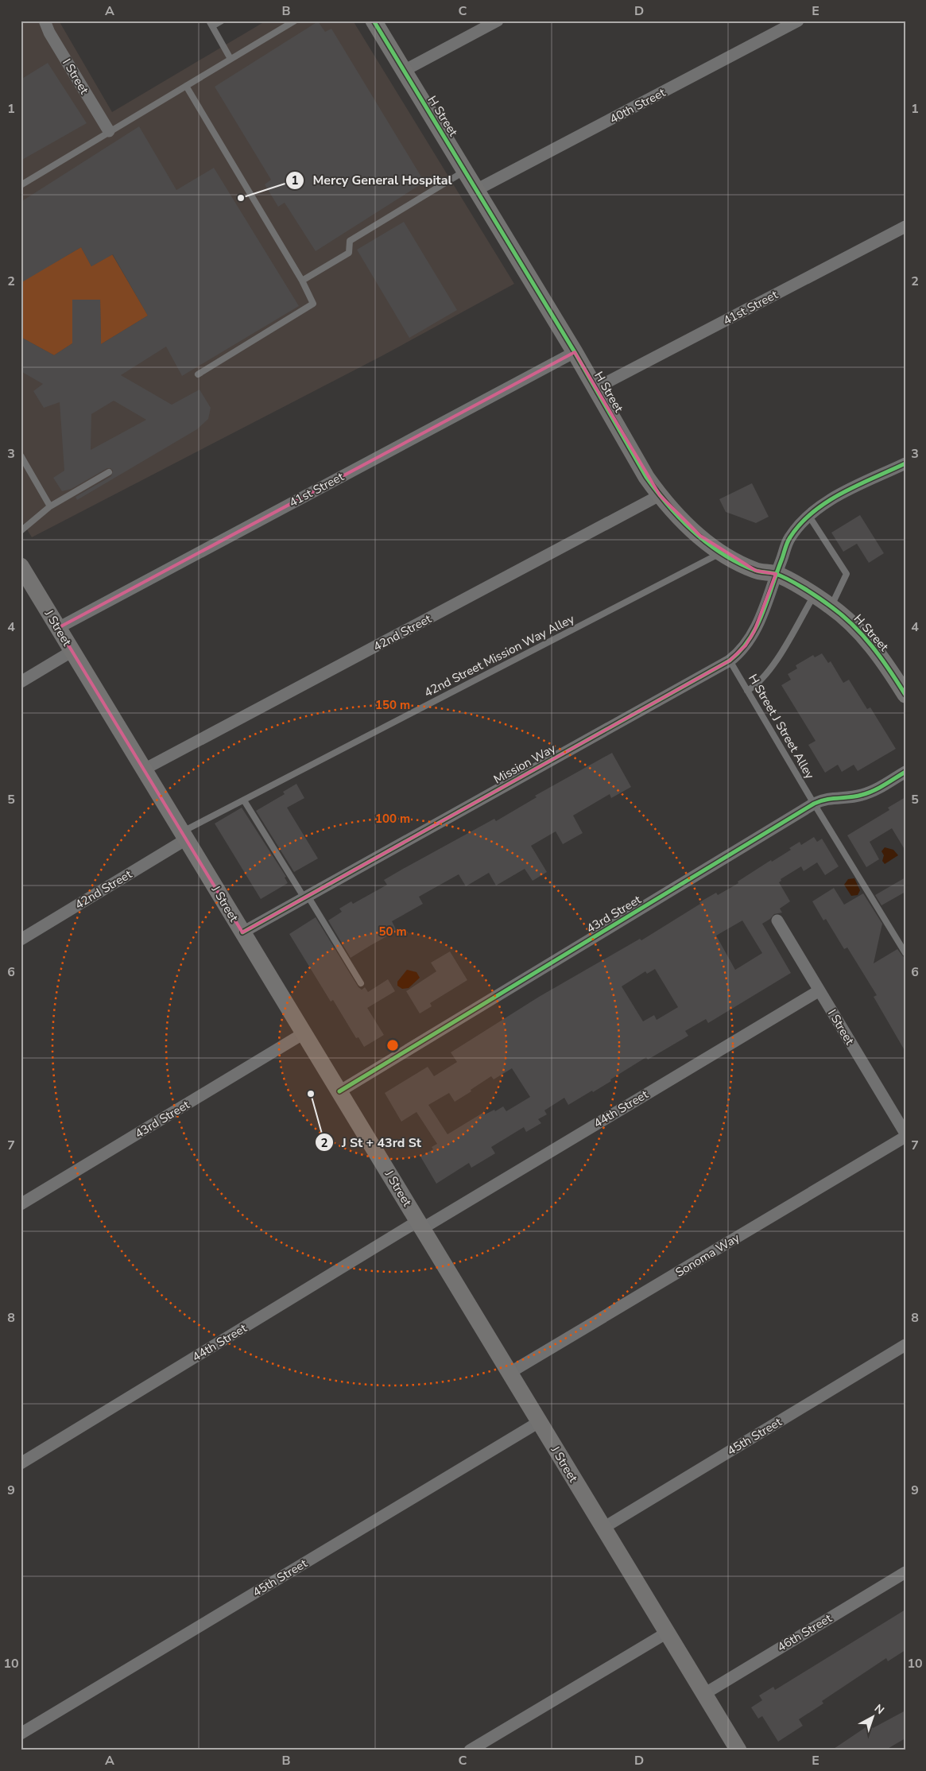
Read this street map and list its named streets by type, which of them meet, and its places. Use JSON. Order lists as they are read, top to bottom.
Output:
{
  "streets": {
    "main road": ["H Street", "J Street"],
    "street": [
      "I Street",
      "40th Street",
      "41st Street",
      "42nd Street",
      "Mission Way",
      "43rd Street",
      "44th Street",
      "Sonoma Way",
      "45th Street",
      "46th Street"
    ],
    "lane": ["42nd Street Mission Way Alley", "H Street J Street Alley"]
  },
  "crossings": [
    ["I Street", "44th Street"],
    ["I Street", "Sonoma Way"],
    ["40th Street", "H Street"],
    ["H Street", "41st Street"],
    ["H Street", "42nd Street"],
    ["H Street", "42nd Street Mission Way Alley"],
    ["H Street", "Mission Way"],
    ["41st Street", "J Street"],
    ["J Street", "42nd Street"],
    ["J Street", "42nd Street Mission Way Alley"],
    ["J Street", "Mission Way"],
    ["J Street", "43rd Street"],
    ["J Street", "44th Street"],
    ["J Street", "Sonoma Way"],
    ["J Street", "45th Street"],
    ["J Street", "46th Street"],
    ["42nd Street", "42nd Street Mission Way Alley"],
    ["H Street J Street Alley", "Mission Way"],
    ["H Street J Street Alley", "43rd Street"]
  ],
  "places": ["Mercy General Hospital", "J St + 43rd St"],
  "north": "top right",
  "grid": {
    "columns": [
      "A",
      "B",
      "C",
      "D",
      "E"
    ],
    "rows": [
      "1",
      "2",
      "3",
      "4",
      "5",
      "6",
      "7",
      "8",
      "9",
      "10"
    ]
  },
  "rings": ["150 m", "100 m", "50 m"]
}
